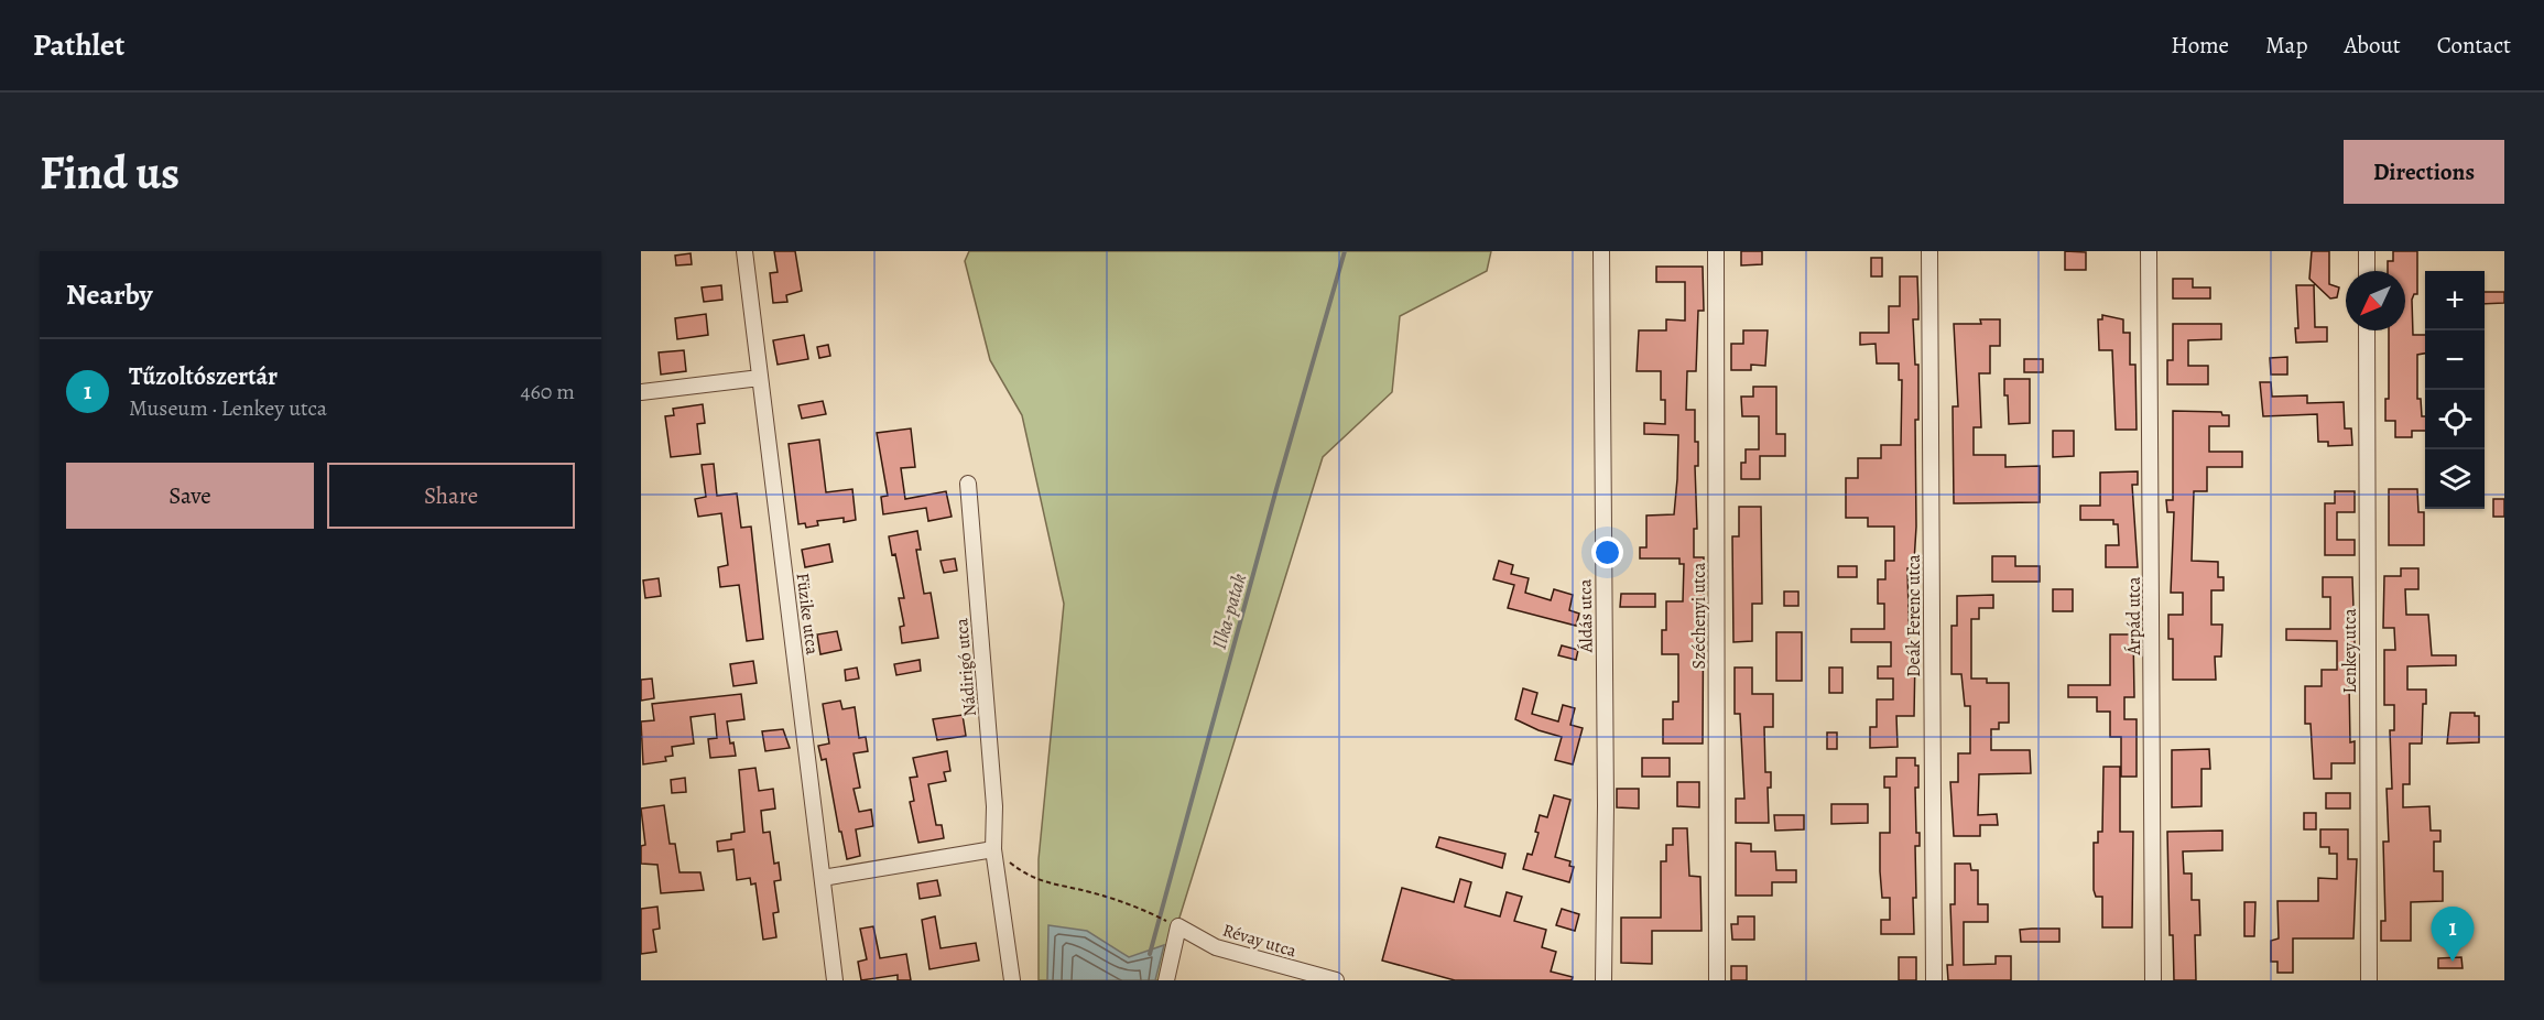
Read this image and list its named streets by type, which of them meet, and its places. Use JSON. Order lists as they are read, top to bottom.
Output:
{
  "streets": {
    "street": [
      "Füzike utca",
      "Áldás utca",
      "Széchenyi utca",
      "Deák Ferenc utca",
      "Árpád utca",
      "Lenkey utca",
      "Nádirigó utca",
      "Révay utca"
    ]
  },
  "water": ["Ilka-patak"],
  "north": "bottom left",
  "page": {
    "header": "Pathlet",
    "nav": [
      "Home",
      "Map",
      "About",
      "Contact"
    ],
    "buttons": [
      "Directions",
      ["Save", "Share"]
    ],
    "title": "Find us",
    "heading": "Nearby",
    "map_buttons": ["+", "−"],
    "list": [
      {
        "mark": "1",
        "name": "Tűzoltószertár",
        "note": "Museum · Lenkey utca",
        "value": "460 m"
      }
    ],
    "pins": "1"
  }
}
